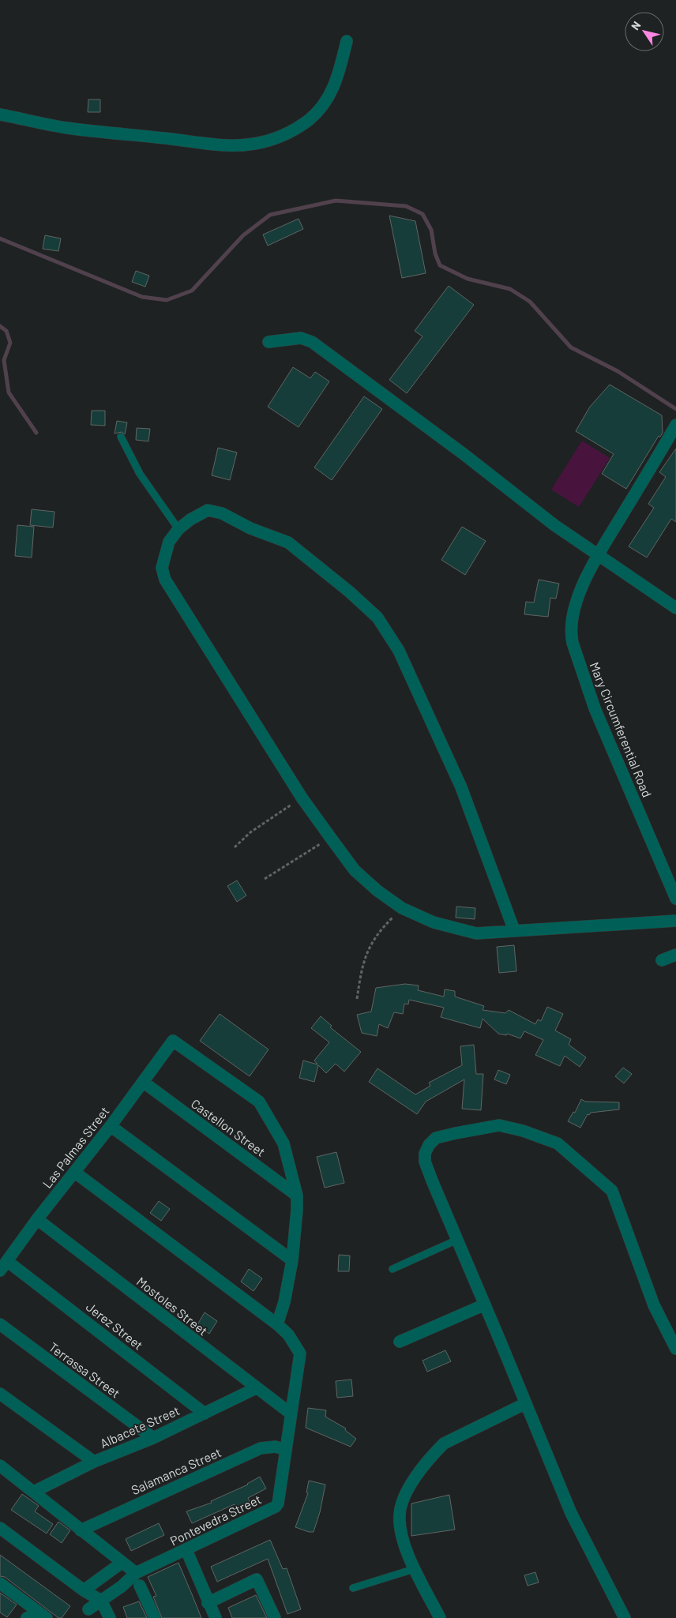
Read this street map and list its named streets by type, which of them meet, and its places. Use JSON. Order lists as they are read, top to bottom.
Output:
{
  "streets": {
    "street": [
      "Mary Circumferential Road",
      "Castellon Street",
      "Las Palmas Street",
      "Mostoles Street",
      "Jerez Street",
      "Terrassa Street",
      "Albacete Street",
      "Salamanca Street",
      "Pontevedra Street"
    ]
  },
  "crossings": [
    ["Castellon Street", "Las Palmas Street"],
    ["Las Palmas Street", "Mostoles Street"],
    ["Las Palmas Street", "Jerez Street"],
    ["Mostoles Street", "Albacete Street"],
    ["Jerez Street", "Albacete Street"],
    ["Terrassa Street", "Albacete Street"],
    ["Salamanca Street", "Pontevedra Street"]
  ],
  "north": "top left"
}
